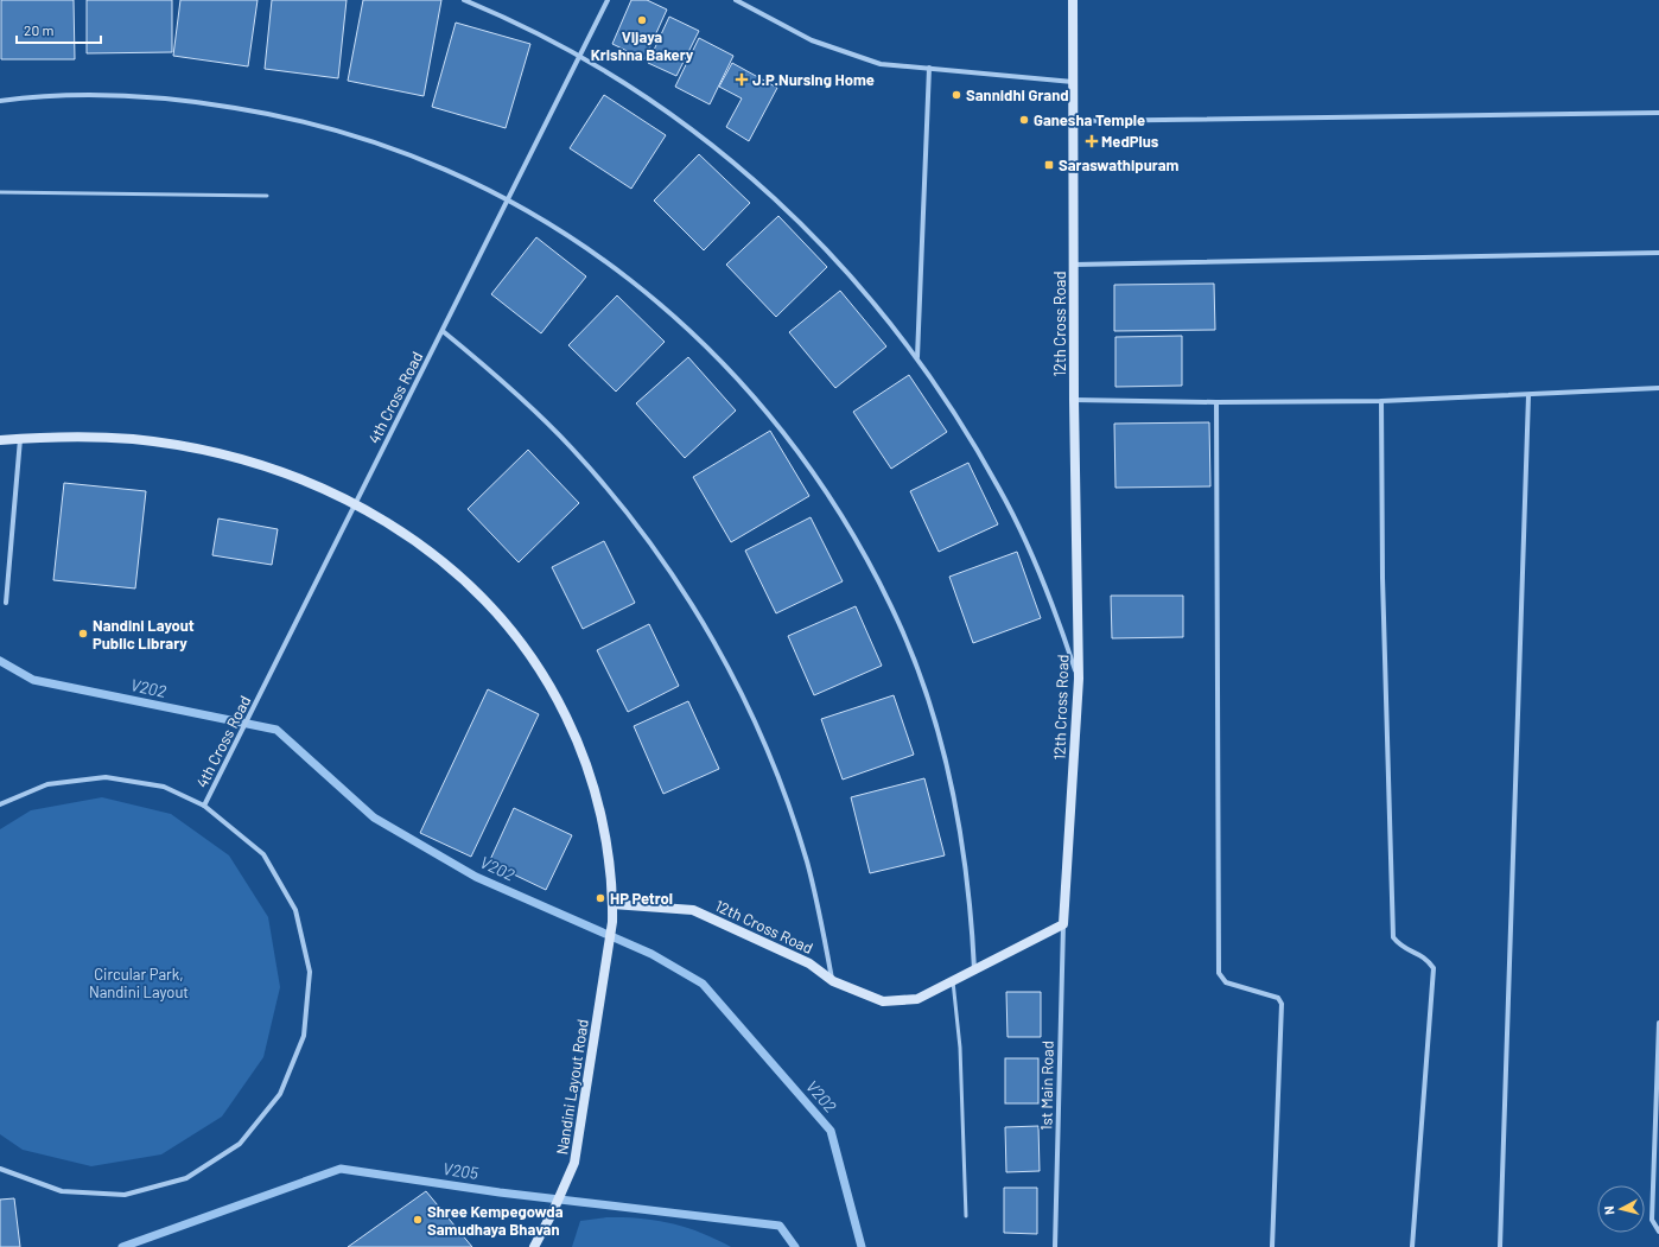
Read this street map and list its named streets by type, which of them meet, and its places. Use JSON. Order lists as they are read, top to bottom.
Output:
{
  "streets": {
    "main road": ["12th Cross Road", "Nandini Layout Road"],
    "street": ["4th Cross Road", "1st Main Road"]
  },
  "crossings": [
    ["12th Cross Road", "1st Main Road"],
    ["12th Cross Road", "Nandini Layout Road"]
  ],
  "water": ["V202", "V205"],
  "parks": ["Circular Park, Nandini Layout"],
  "places": {
    "other": [
      "Vijaya Krishna Bakery",
      "Sannidhi Grand",
      "Ganesha Temple",
      "Nandini Layout Public Library",
      "HP Petrol",
      "Shree Kempegowda Samudhaya Bhavan"
    ],
    "health": ["J.P.Nursing Home", "MedPlus"],
    "transit": ["Saraswathipuram"]
  },
  "scale_bar": "20 m",
  "north": "left"
}
